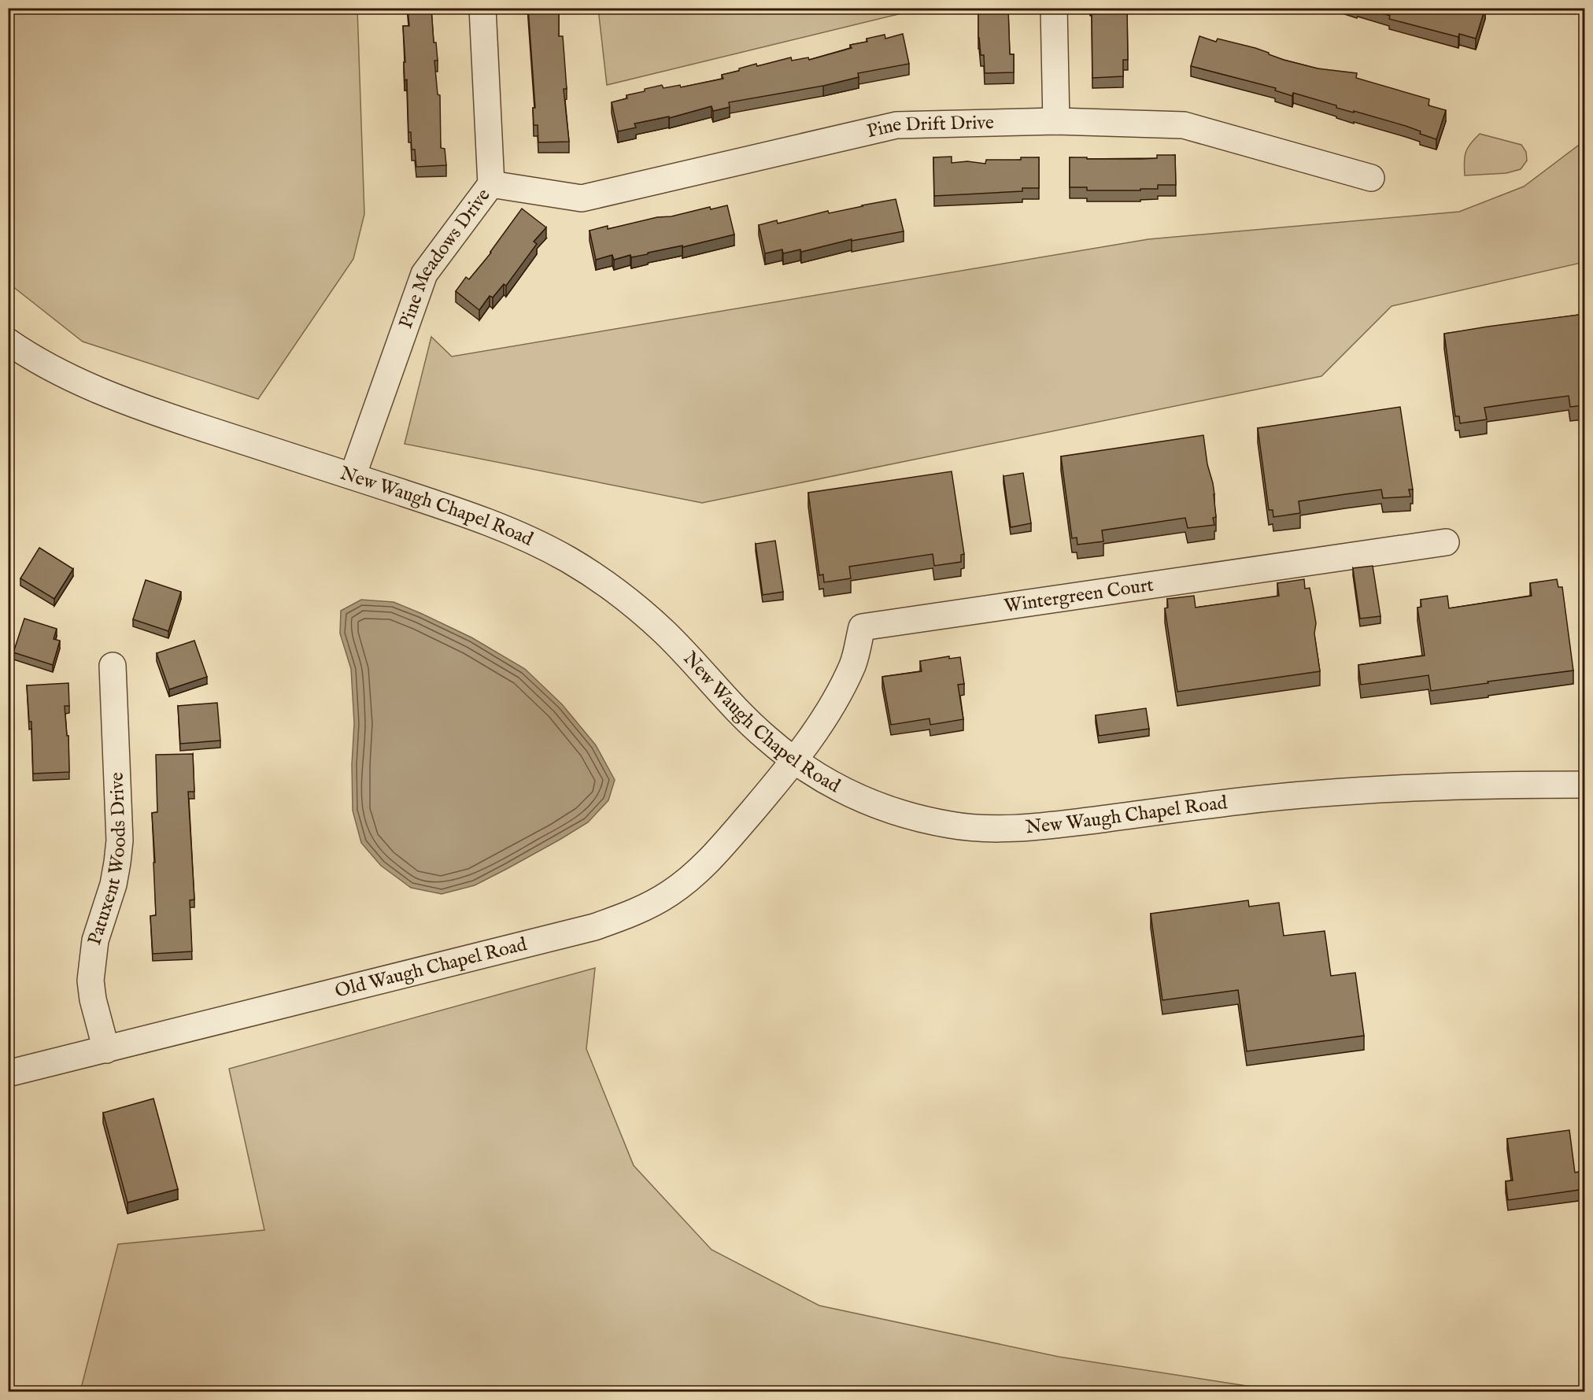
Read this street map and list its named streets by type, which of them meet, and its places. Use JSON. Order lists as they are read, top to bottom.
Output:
{
  "streets": {
    "street": [
      "Pine Drift Drive",
      "Pine Meadows Drive",
      "New Waugh Chapel Road",
      "Wintergreen Court",
      "Patuxent Woods Drive",
      "Old Waugh Chapel Road"
    ]
  },
  "crossings": [
    ["Pine Drift Drive", "Pine Meadows Drive"],
    ["Pine Meadows Drive", "New Waugh Chapel Road"],
    ["New Waugh Chapel Road", "Wintergreen Court"],
    ["New Waugh Chapel Road", "Old Waugh Chapel Road"],
    ["Wintergreen Court", "Old Waugh Chapel Road"],
    ["Patuxent Woods Drive", "Old Waugh Chapel Road"]
  ]
}
